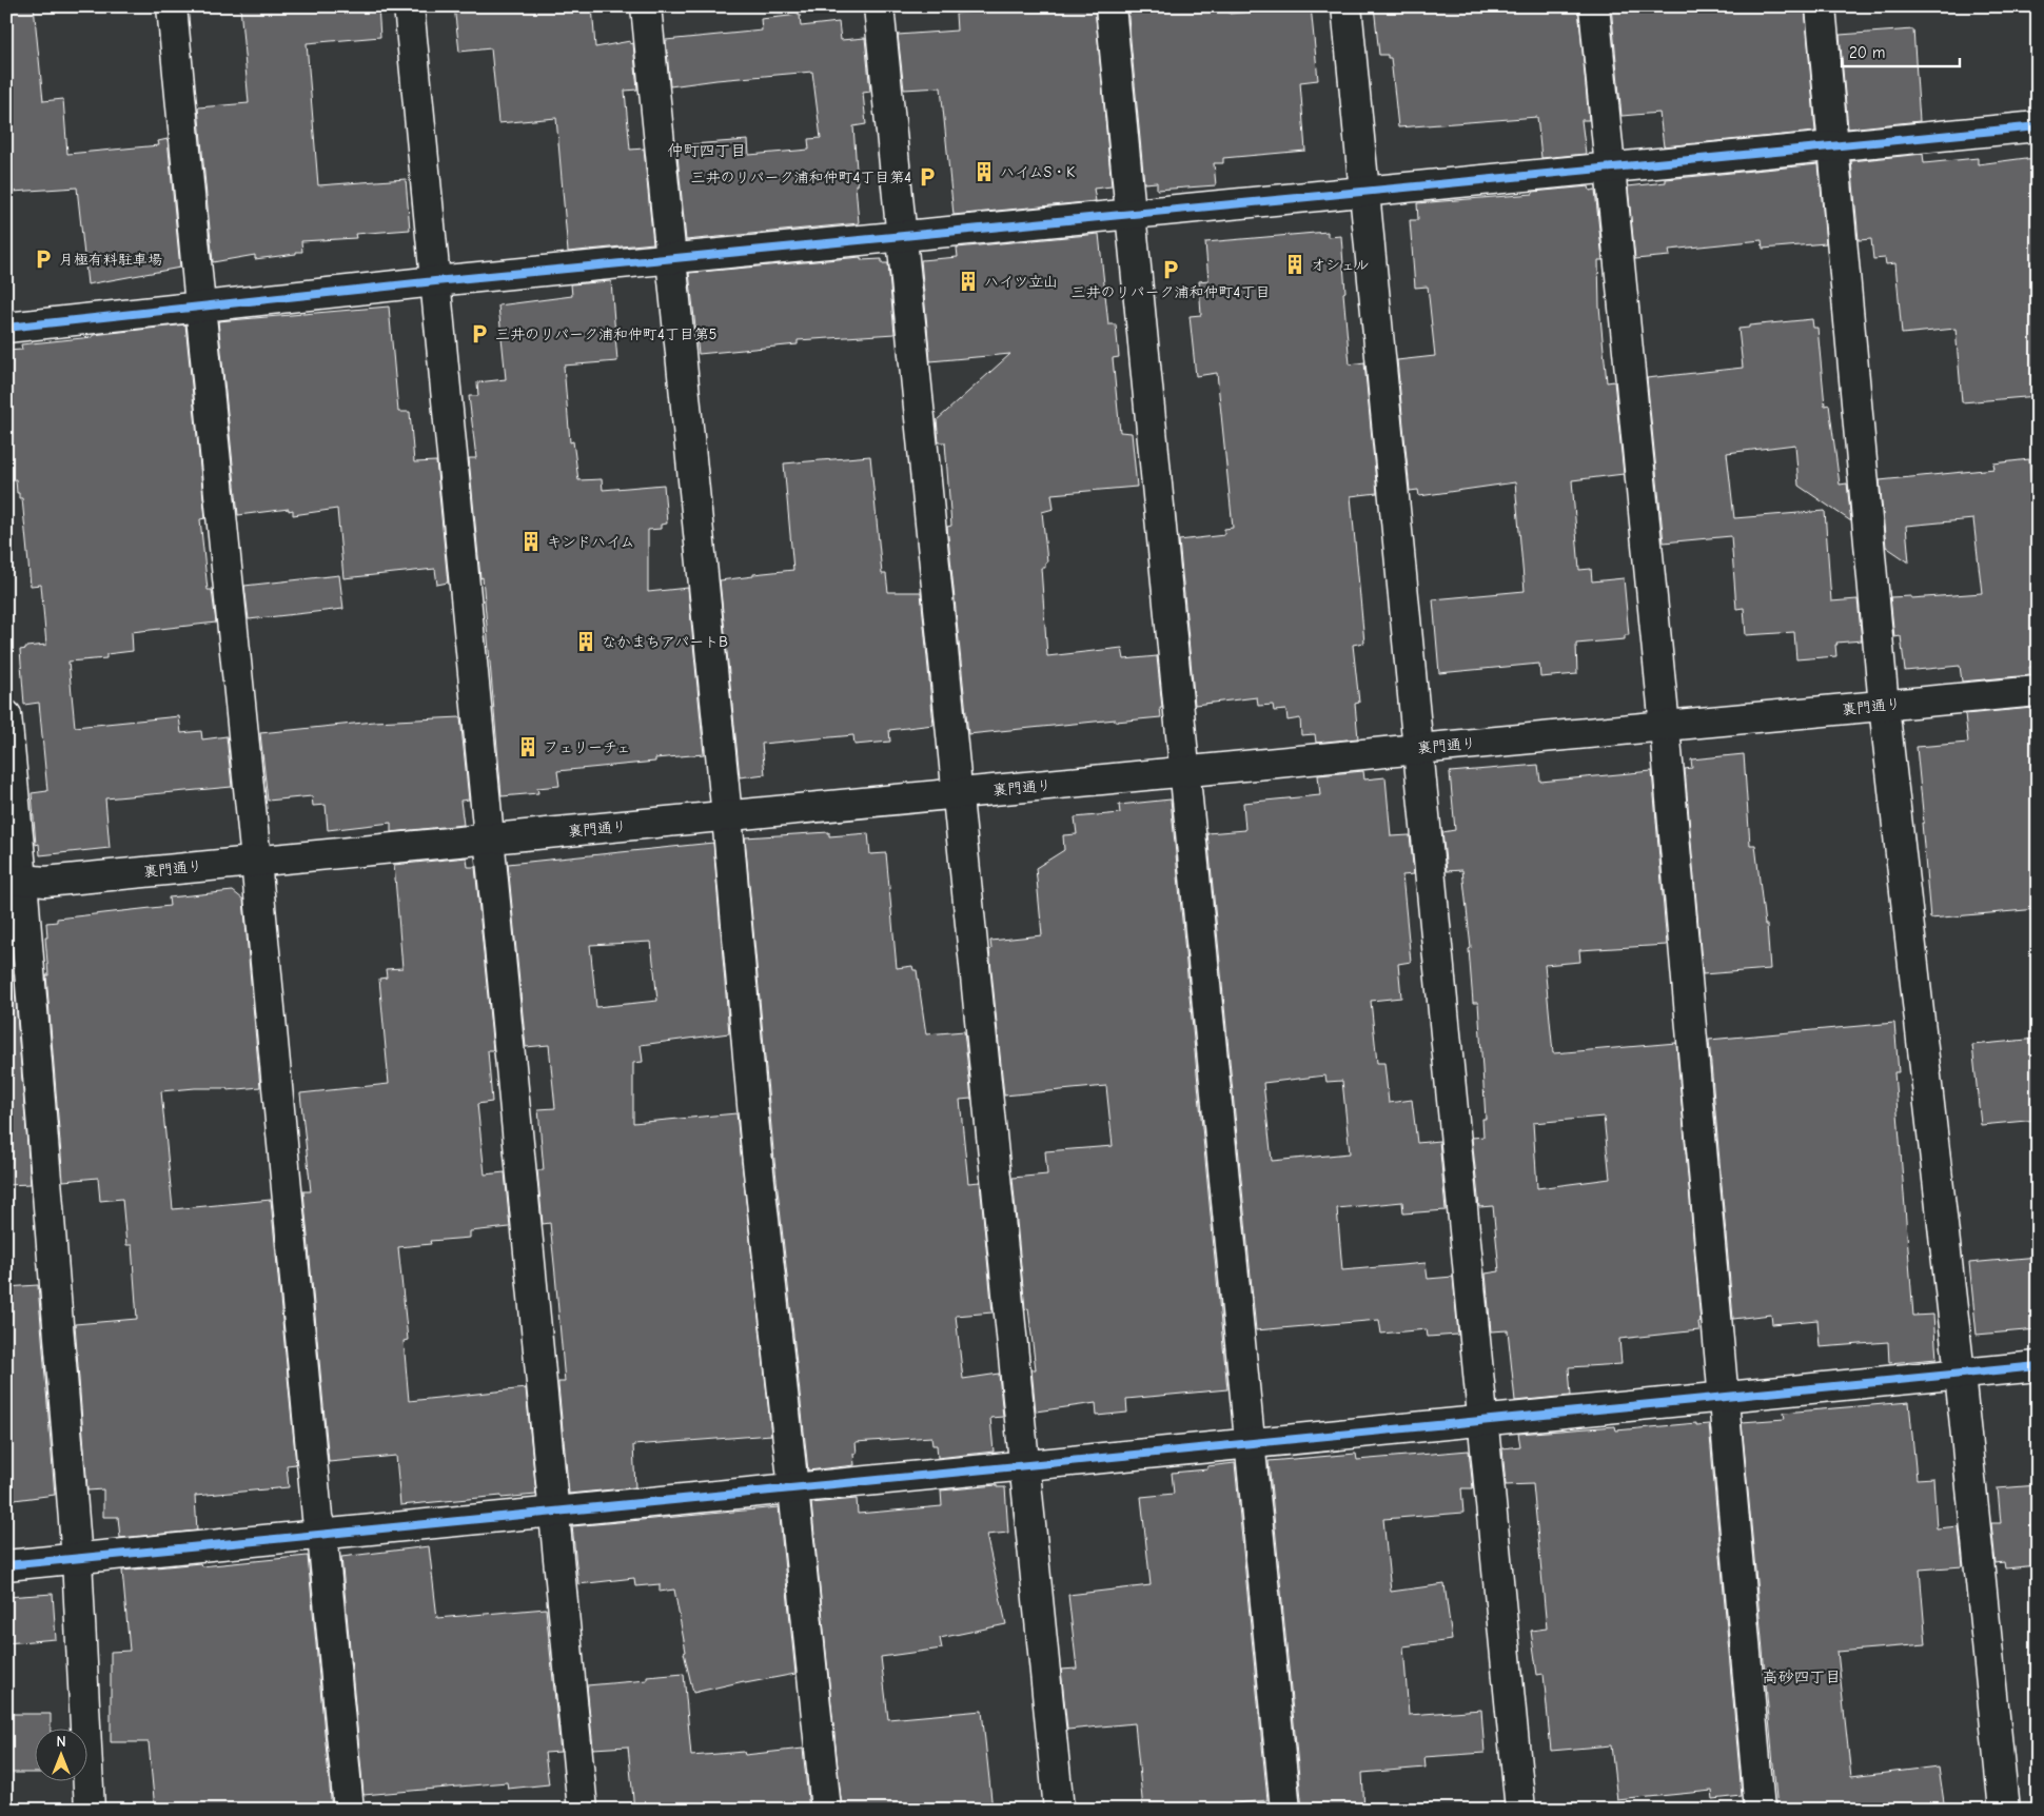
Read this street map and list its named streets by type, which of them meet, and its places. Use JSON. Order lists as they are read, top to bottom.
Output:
{
  "streets": {
    "street": ["裏門通り"]
  },
  "districts": ["仲町四丁目", "高砂四丁目"],
  "places": {
    "building": [
      "ハイムS・K",
      "オシェル",
      "ハイツ立山",
      "キンドハイム",
      "なかまちアパートB",
      "フェリーチェ"
    ],
    "parking": [
      "三井のリパーク浦和仲町4丁目第4",
      "月極有料駐車場",
      "三井のリパーク浦和仲町4丁目",
      "三井のリパーク浦和仲町4丁目第5"
    ]
  },
  "scale_bar": "20 m",
  "north": "top"
}
